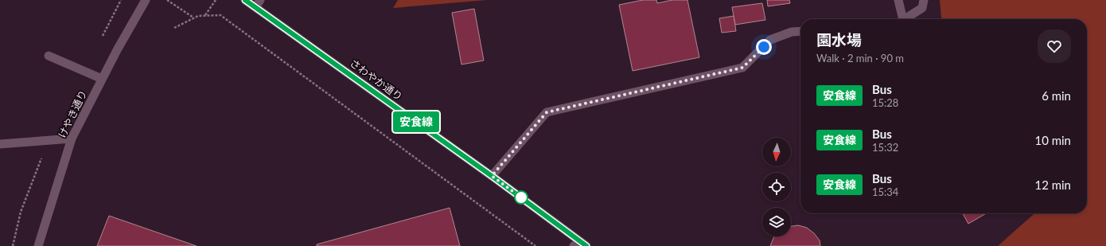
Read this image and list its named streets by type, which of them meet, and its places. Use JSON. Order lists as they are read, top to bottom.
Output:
{
  "streets": {
    "street": ["さわやか通り", "けやき通り"]
  },
  "lines": ["bus line 安食線"],
  "north": "bottom",
  "page": {
    "on_map": "安食線",
    "heading": ["園水場", "Walk · 2 min · 90 m"],
    "list": [
      {
        "mark": "安食線",
        "name": "Bus",
        "note": "15:28",
        "value": "6 min"
      },
      {
        "mark": "安食線",
        "name": "Bus",
        "note": "15:32",
        "value": "10 min"
      },
      {
        "mark": "安食線",
        "name": "Bus",
        "note": "15:34",
        "value": "12 min"
      }
    ]
  }
}
